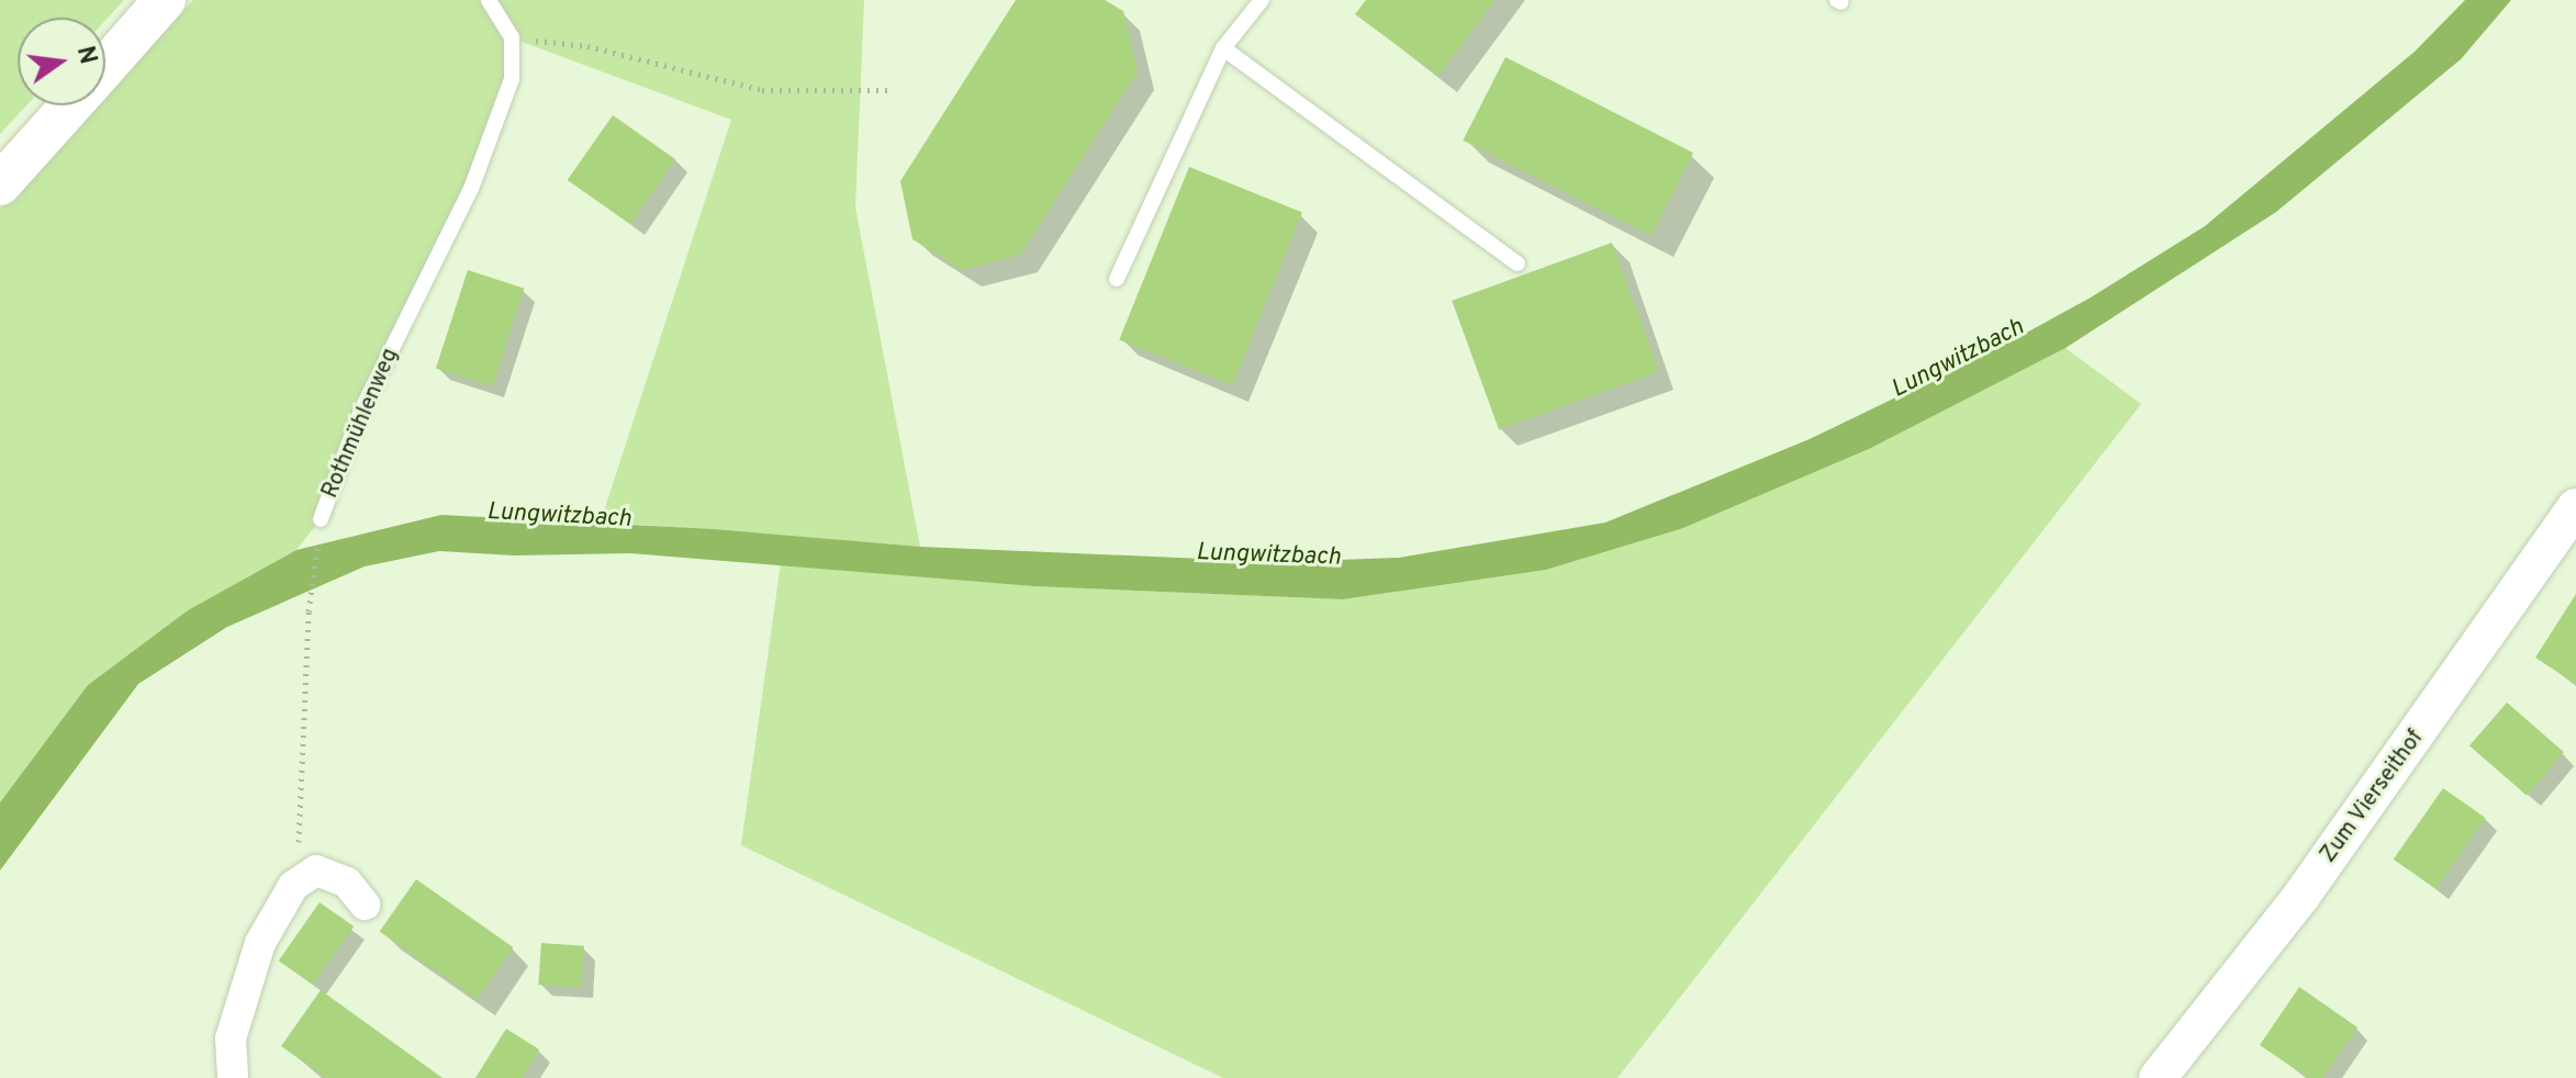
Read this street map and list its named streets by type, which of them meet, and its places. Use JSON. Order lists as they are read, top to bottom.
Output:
{
  "streets": {
    "street": ["Zum Vierseithof"],
    "lane": ["Rothmühlenweg"]
  },
  "water": ["Lungwitzbach"],
  "north": "right"
}
